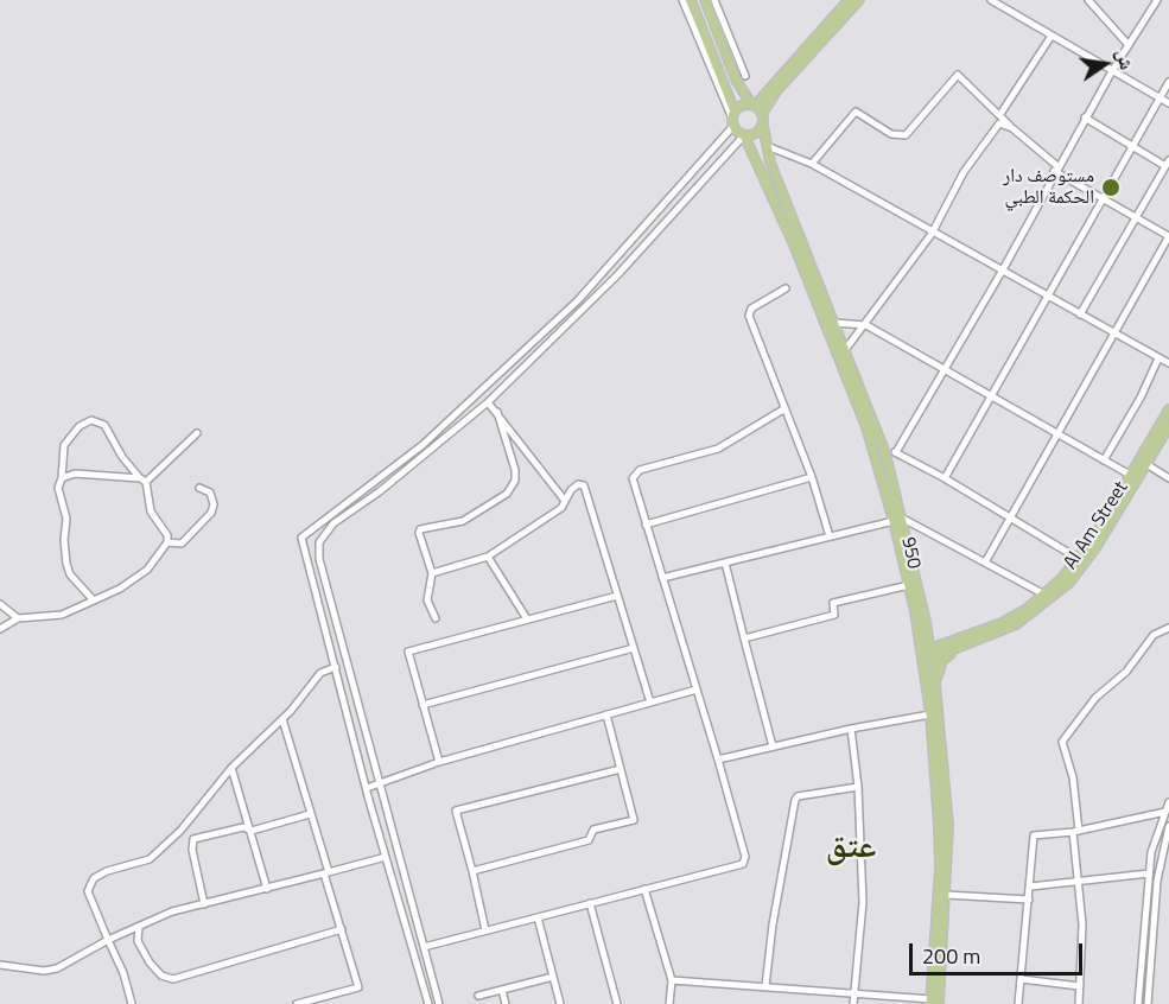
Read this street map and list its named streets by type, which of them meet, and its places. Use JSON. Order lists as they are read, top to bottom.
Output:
{
  "streets": {
    "main road": ["Al Am Street", "950"]
  },
  "crossings": [
    ["Al Am Street", "950"]
  ],
  "districts": ["عتق"],
  "places": ["مستوصف دار الحكمة الطبي"],
  "scale_bar": "200 m",
  "north": "right"
}
